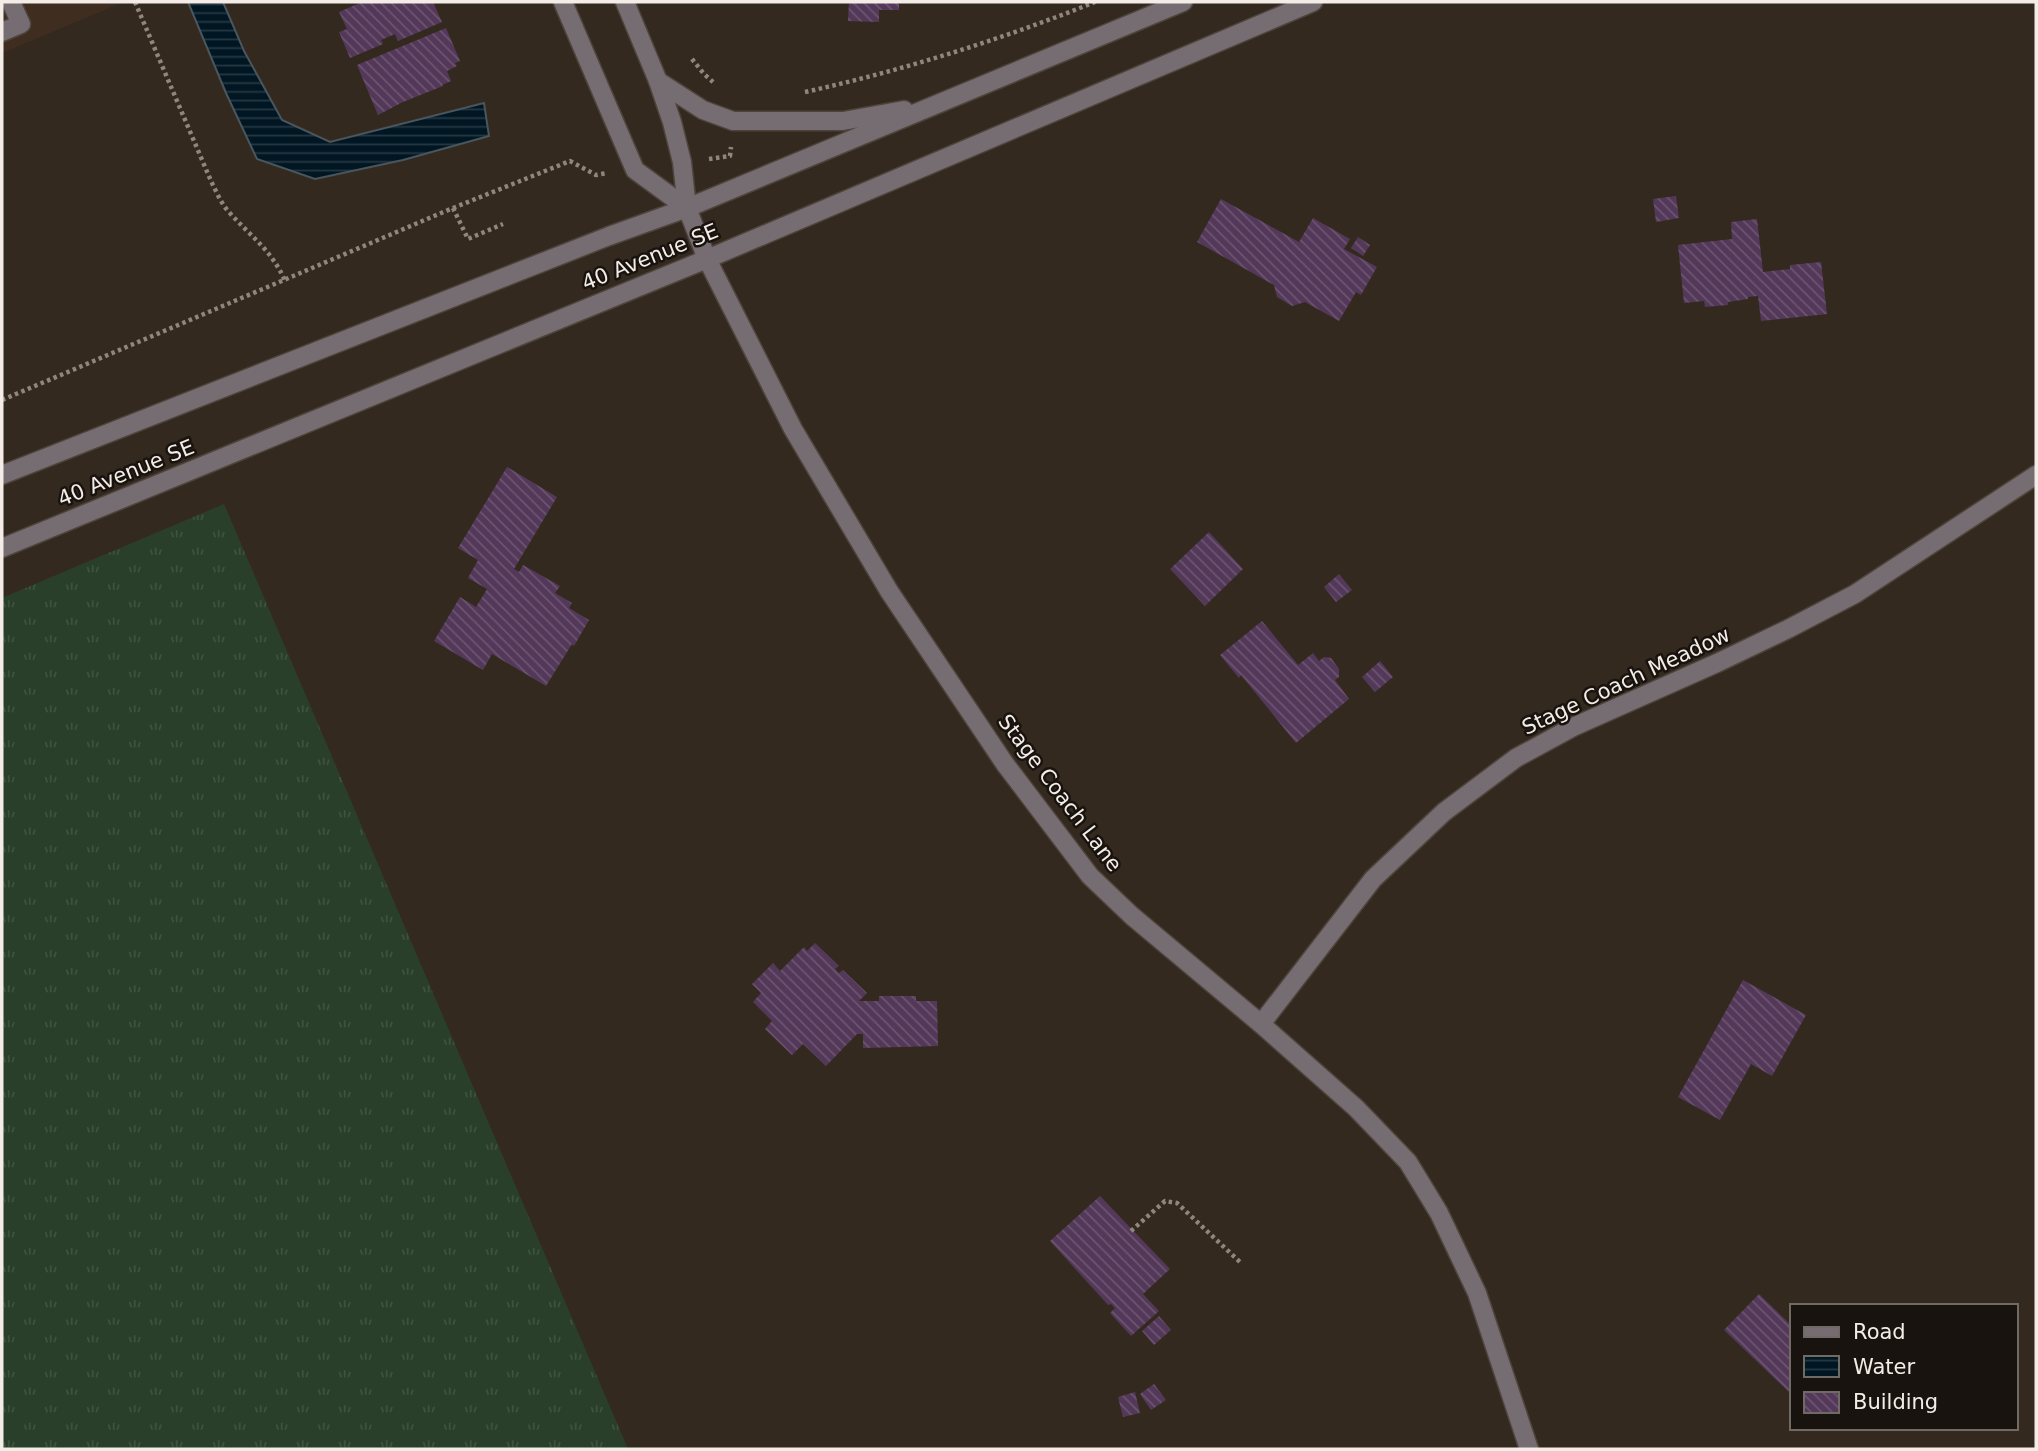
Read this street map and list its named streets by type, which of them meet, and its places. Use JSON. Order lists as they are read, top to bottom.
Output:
{
  "streets": {
    "street": ["40 Avenue SE", "Stage Coach Meadow", "Stage Coach Lane"]
  },
  "crossings": [
    ["40 Avenue SE", "Stage Coach Lane"],
    ["Stage Coach Meadow", "Stage Coach Lane"]
  ],
  "legend": ["Road", "Water", "Building"]
}
